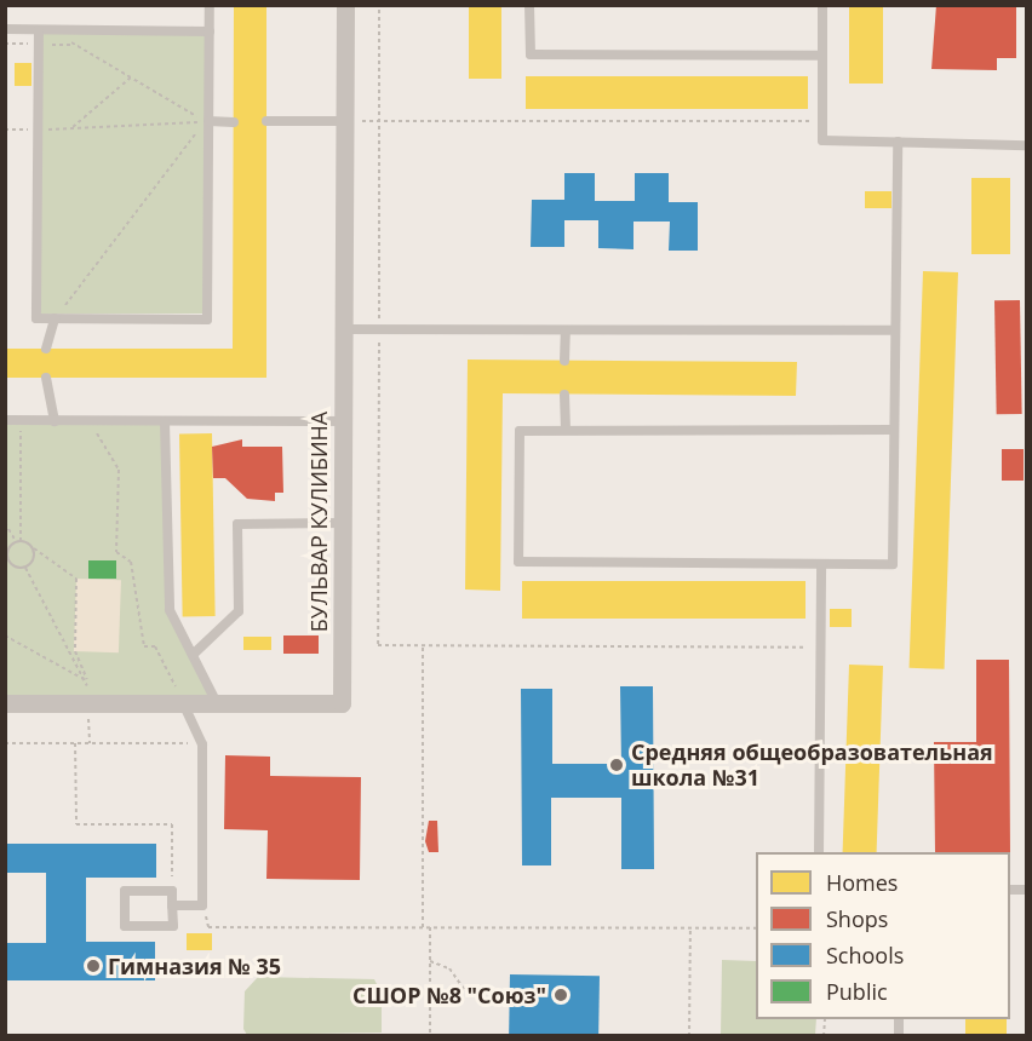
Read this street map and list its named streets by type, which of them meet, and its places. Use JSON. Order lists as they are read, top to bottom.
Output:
{
  "streets": {
    "street": ["БУЛЬВАР КУЛИБИНА"]
  },
  "places": ["Средняя общеобразовательная школа №31", "Гимназия № 35", "СШОР №8 \"Союз\""],
  "legend": [
    "Homes",
    "Shops",
    "Schools",
    "Public"
  ]
}
